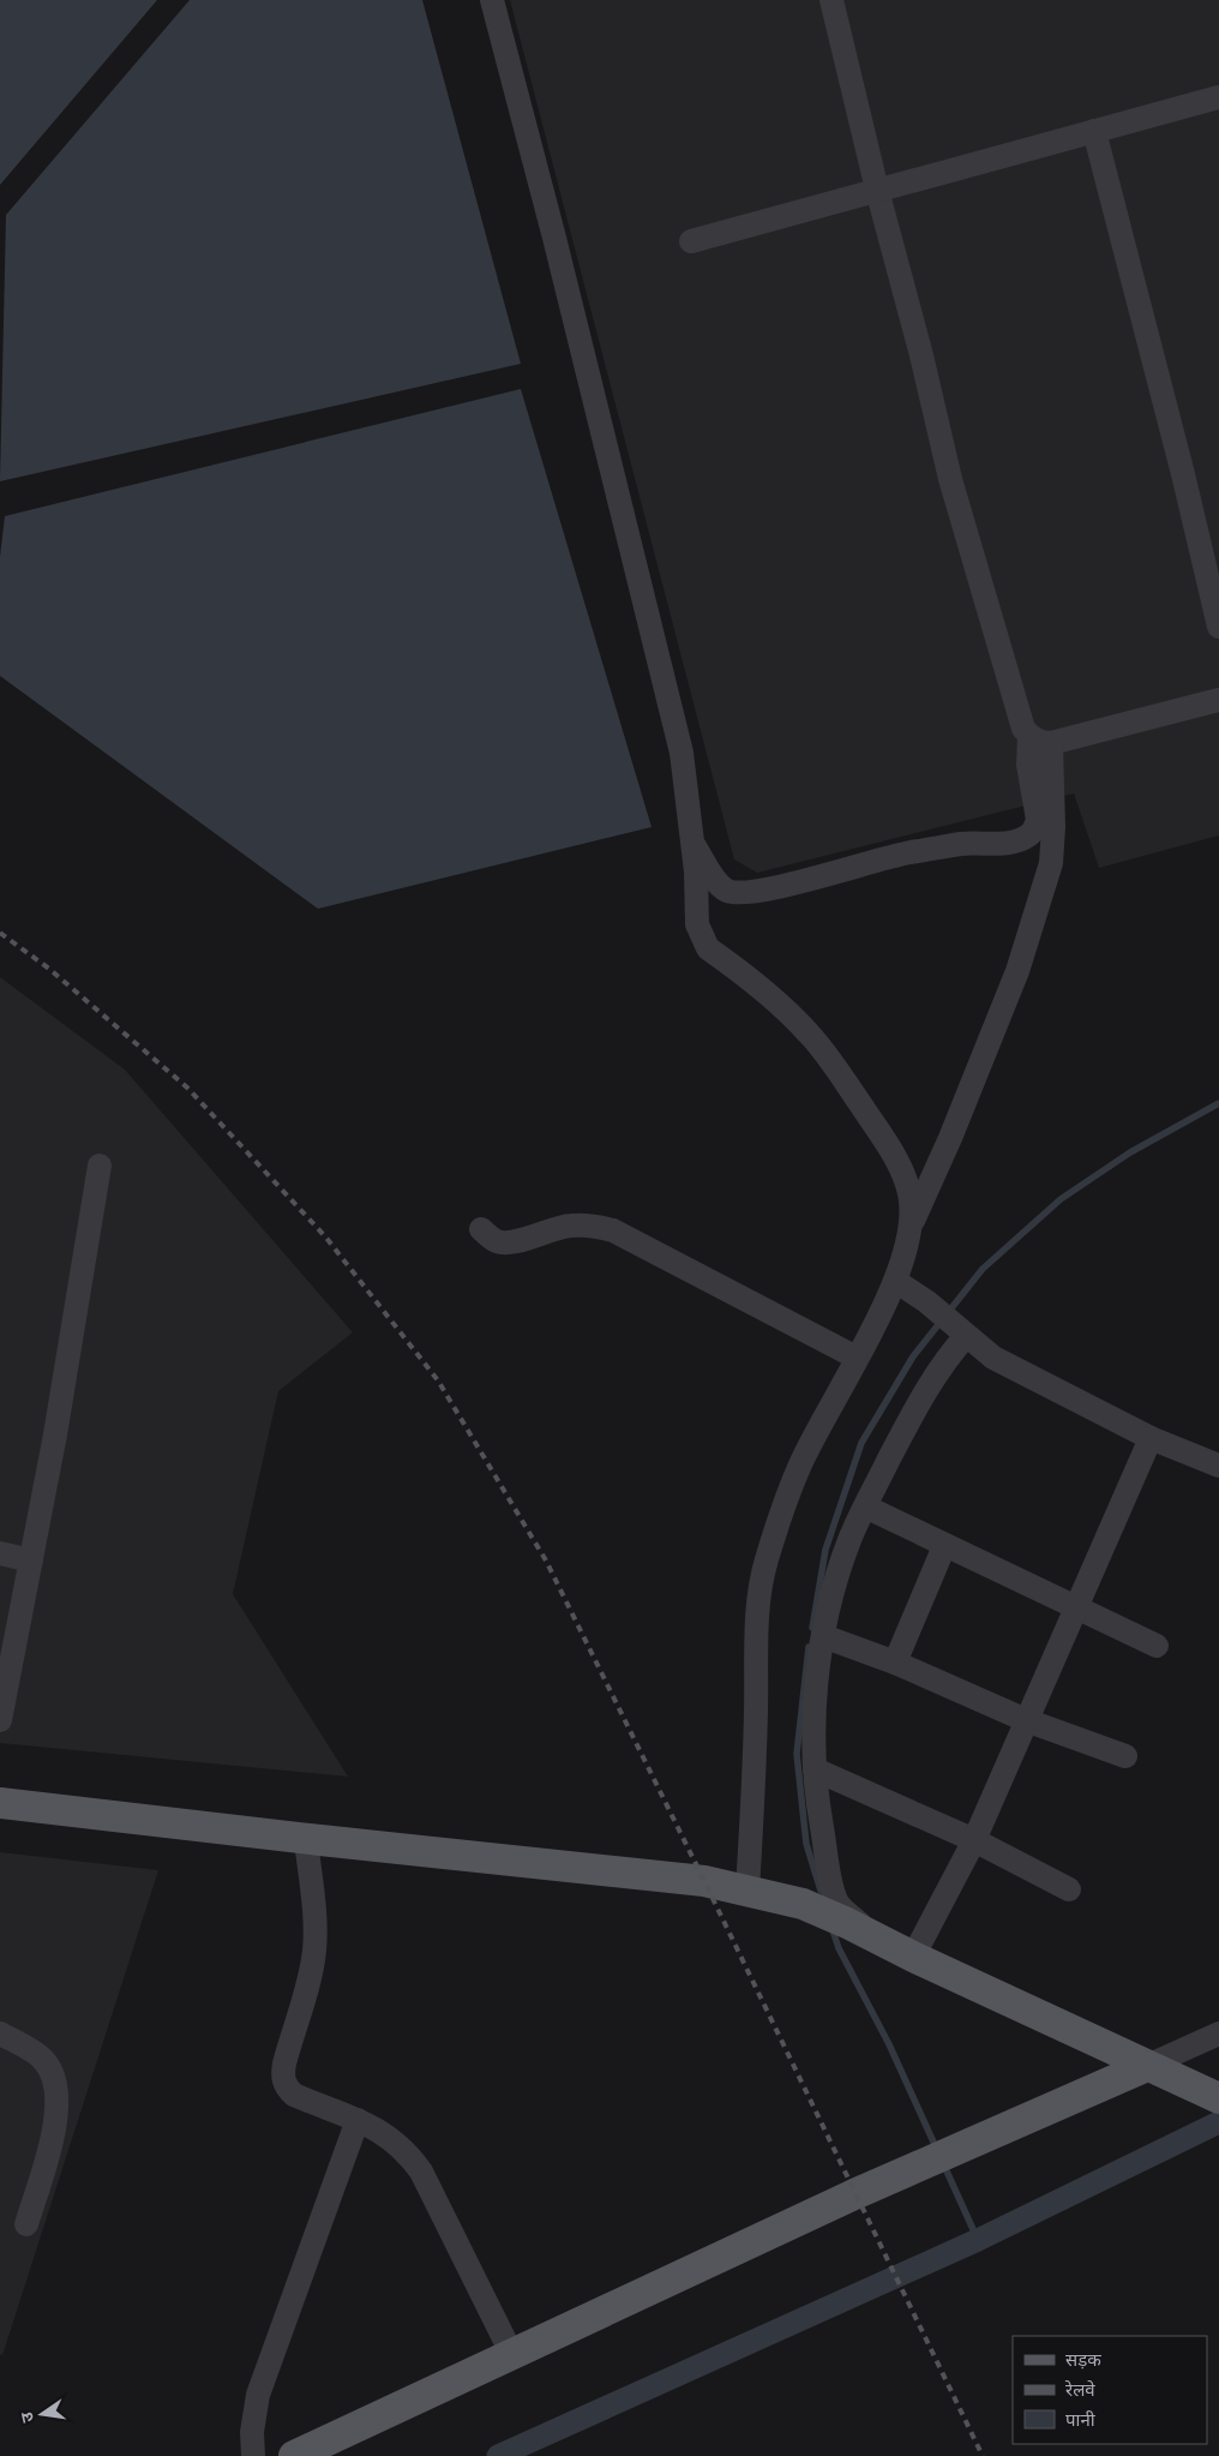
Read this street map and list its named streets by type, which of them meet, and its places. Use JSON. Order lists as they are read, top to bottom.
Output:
{
  "legend": ["सड़क", "रेलवे", "पानी"],
  "north": "left"
}
